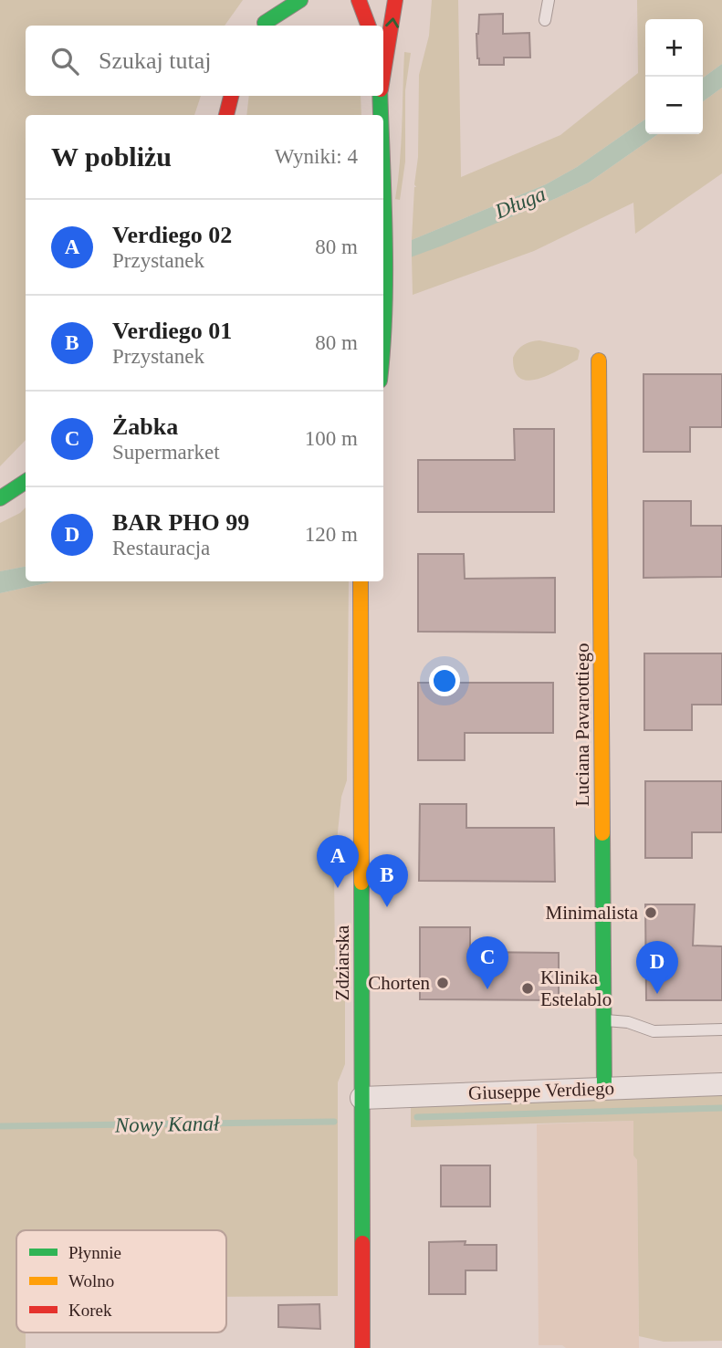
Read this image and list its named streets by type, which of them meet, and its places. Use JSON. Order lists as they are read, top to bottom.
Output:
{
  "streets": {
    "street": ["Luciana Pavarottiego", "Zdziarska", "Giuseppe Verdiego"]
  },
  "crossings": [
    ["Luciana Pavarottiego", "Giuseppe Verdiego"],
    ["Zdziarska", "Giuseppe Verdiego"]
  ],
  "water": ["Długa", "Nowy Kanał"],
  "places": ["Minimalista", "Chorten", "Klinika Estelablo"],
  "legend": ["Płynnie", "Wolno", "Korek"],
  "page": {
    "map_buttons": ["+", "−"],
    "search": "Szukaj tutaj",
    "heading": ["W pobliżu", "Wyniki: 4"],
    "list": [
      {
        "mark": "A",
        "name": "Verdiego 02",
        "note": "Przystanek",
        "value": "80 m"
      },
      {
        "mark": "B",
        "name": "Verdiego 01",
        "note": "Przystanek",
        "value": "80 m"
      },
      {
        "mark": "C",
        "name": "Żabka",
        "note": "Supermarket",
        "value": "100 m"
      },
      {
        "mark": "D",
        "name": "BAR PHO 99",
        "note": "Restauracja",
        "value": "120 m"
      }
    ],
    "pins": [
      "A",
      "B",
      "C",
      "D"
    ]
  }
}
